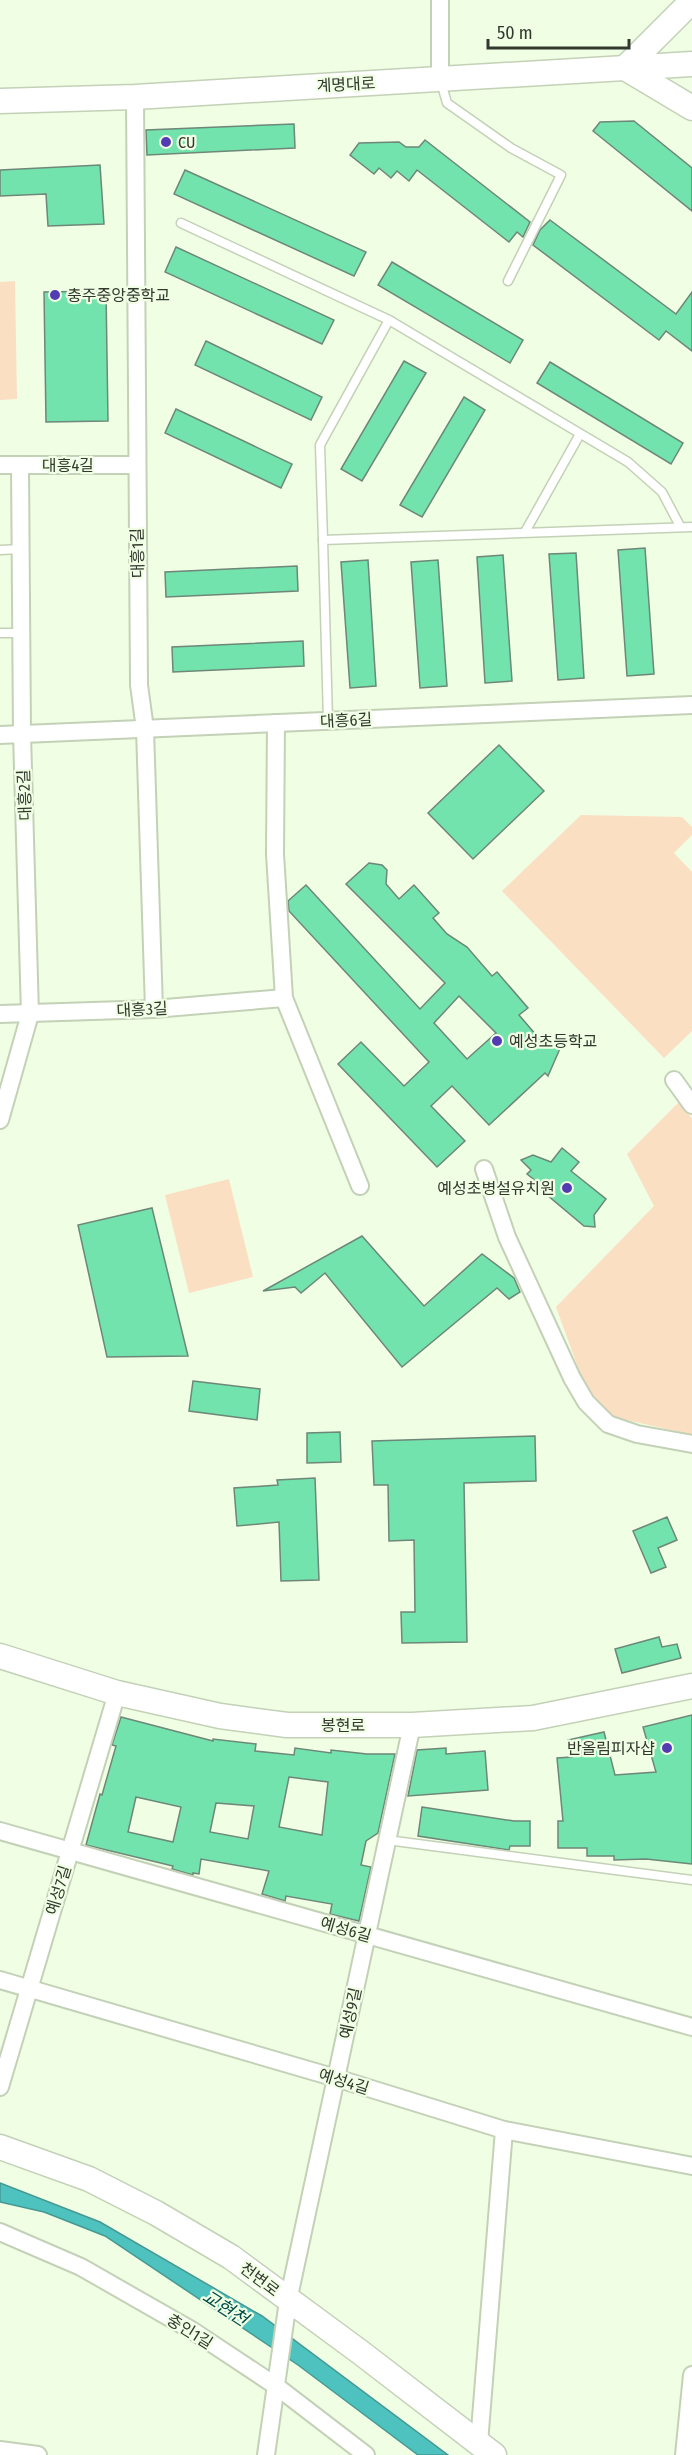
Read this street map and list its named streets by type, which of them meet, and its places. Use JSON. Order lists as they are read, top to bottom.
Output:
{
  "streets": {
    "street": [
      "계명대로",
      "대흥4길",
      "대흥1길",
      "대흥6길",
      "대흥2길",
      "대흥3길",
      "봉현로",
      "예성7길",
      "예성6길",
      "예성9길",
      "예성4길",
      "천변로",
      "충인1길"
    ]
  },
  "crossings": [
    ["계명대로", "대흥1길"],
    ["대흥4길", "대흥1길"],
    ["대흥4길", "대흥2길"],
    ["대흥1길", "대흥6길"],
    ["대흥1길", "대흥3길"],
    ["대흥6길", "대흥2길"],
    ["대흥2길", "대흥3길"],
    ["봉현로", "예성7길"],
    ["봉현로", "예성9길"],
    ["예성7길", "예성6길"],
    ["예성7길", "예성4길"],
    ["예성6길", "예성9길"],
    ["예성9길", "예성4길"],
    ["예성9길", "천변로"],
    ["예성9길", "충인1길"]
  ],
  "water": ["교현천"],
  "places": [
    "CU",
    "충주중앙중학교",
    "예성초등학교",
    "예성초병설유치원",
    "반올림피자샵"
  ],
  "scale_bar": "50 m"
}
